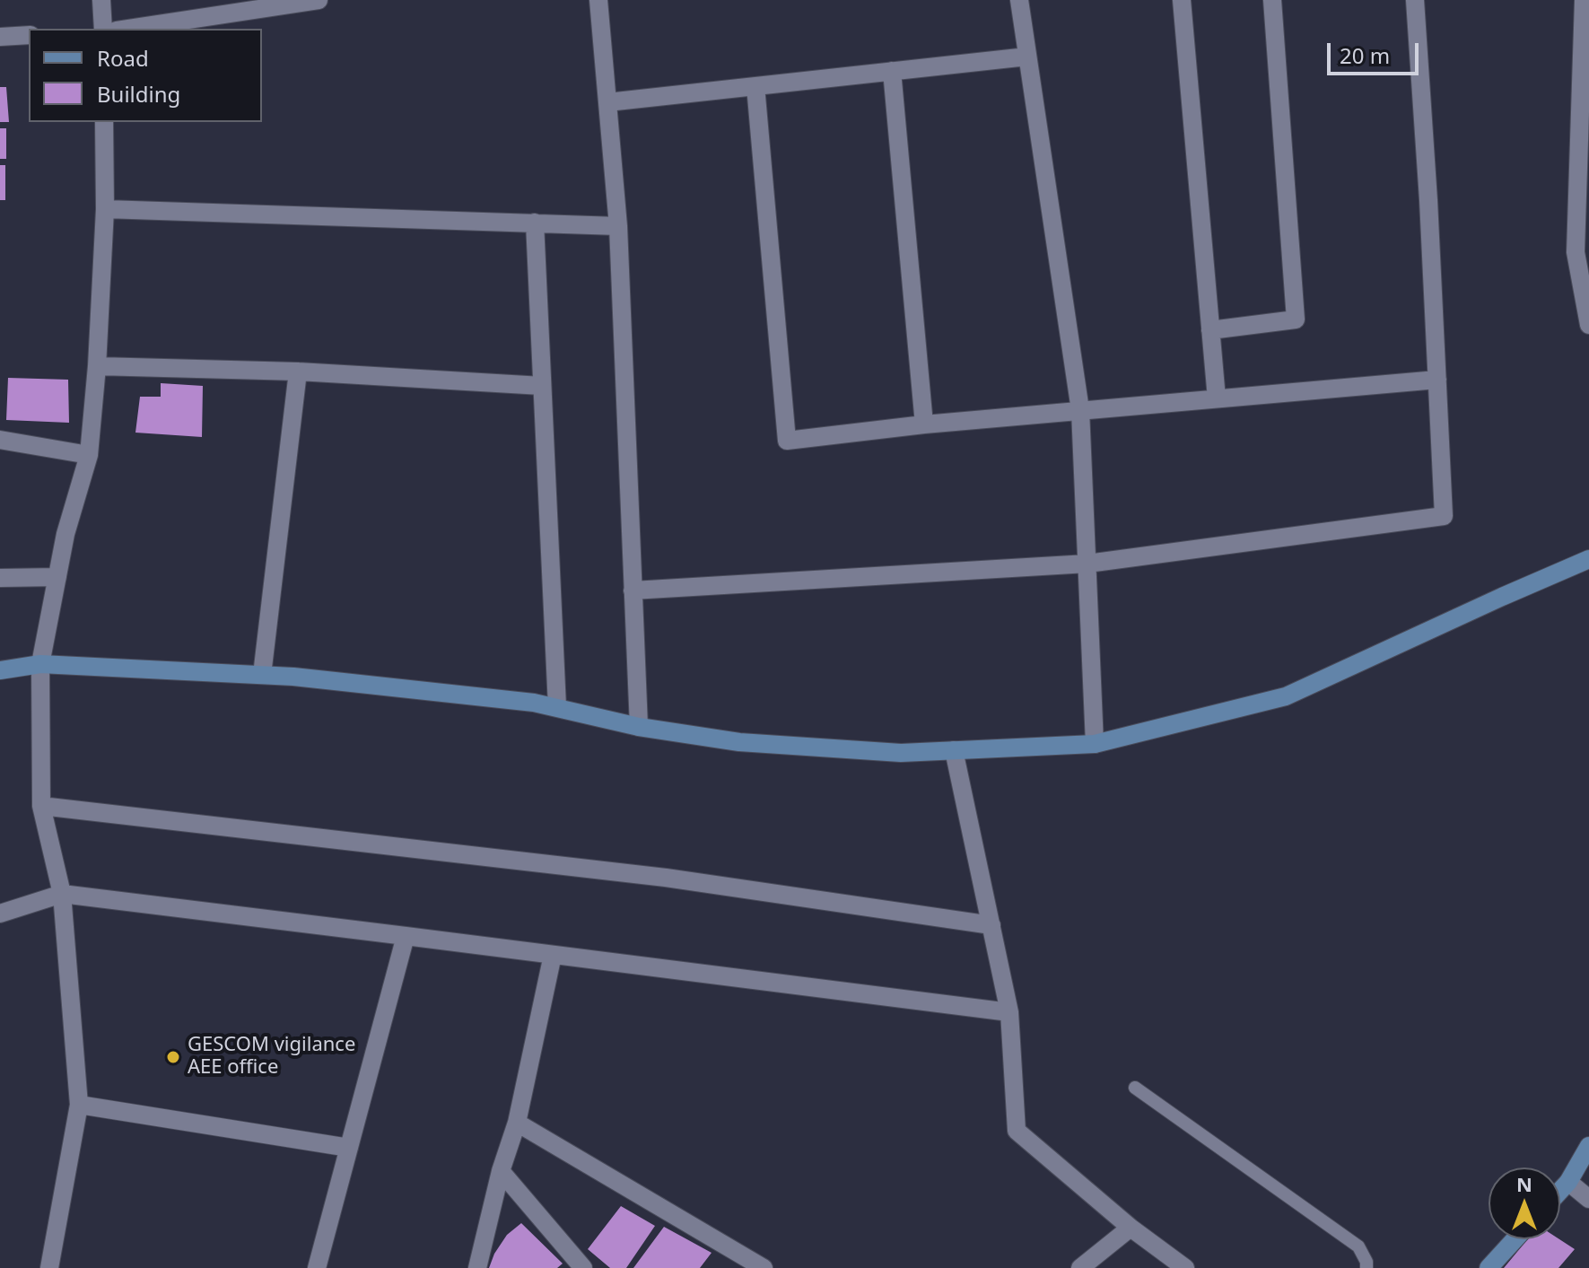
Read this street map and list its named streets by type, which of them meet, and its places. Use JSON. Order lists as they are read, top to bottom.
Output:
{
  "places": ["GESCOM vigilance AEE office"],
  "legend": ["Road", "Building"],
  "scale_bar": "20 m",
  "north": "top"
}
